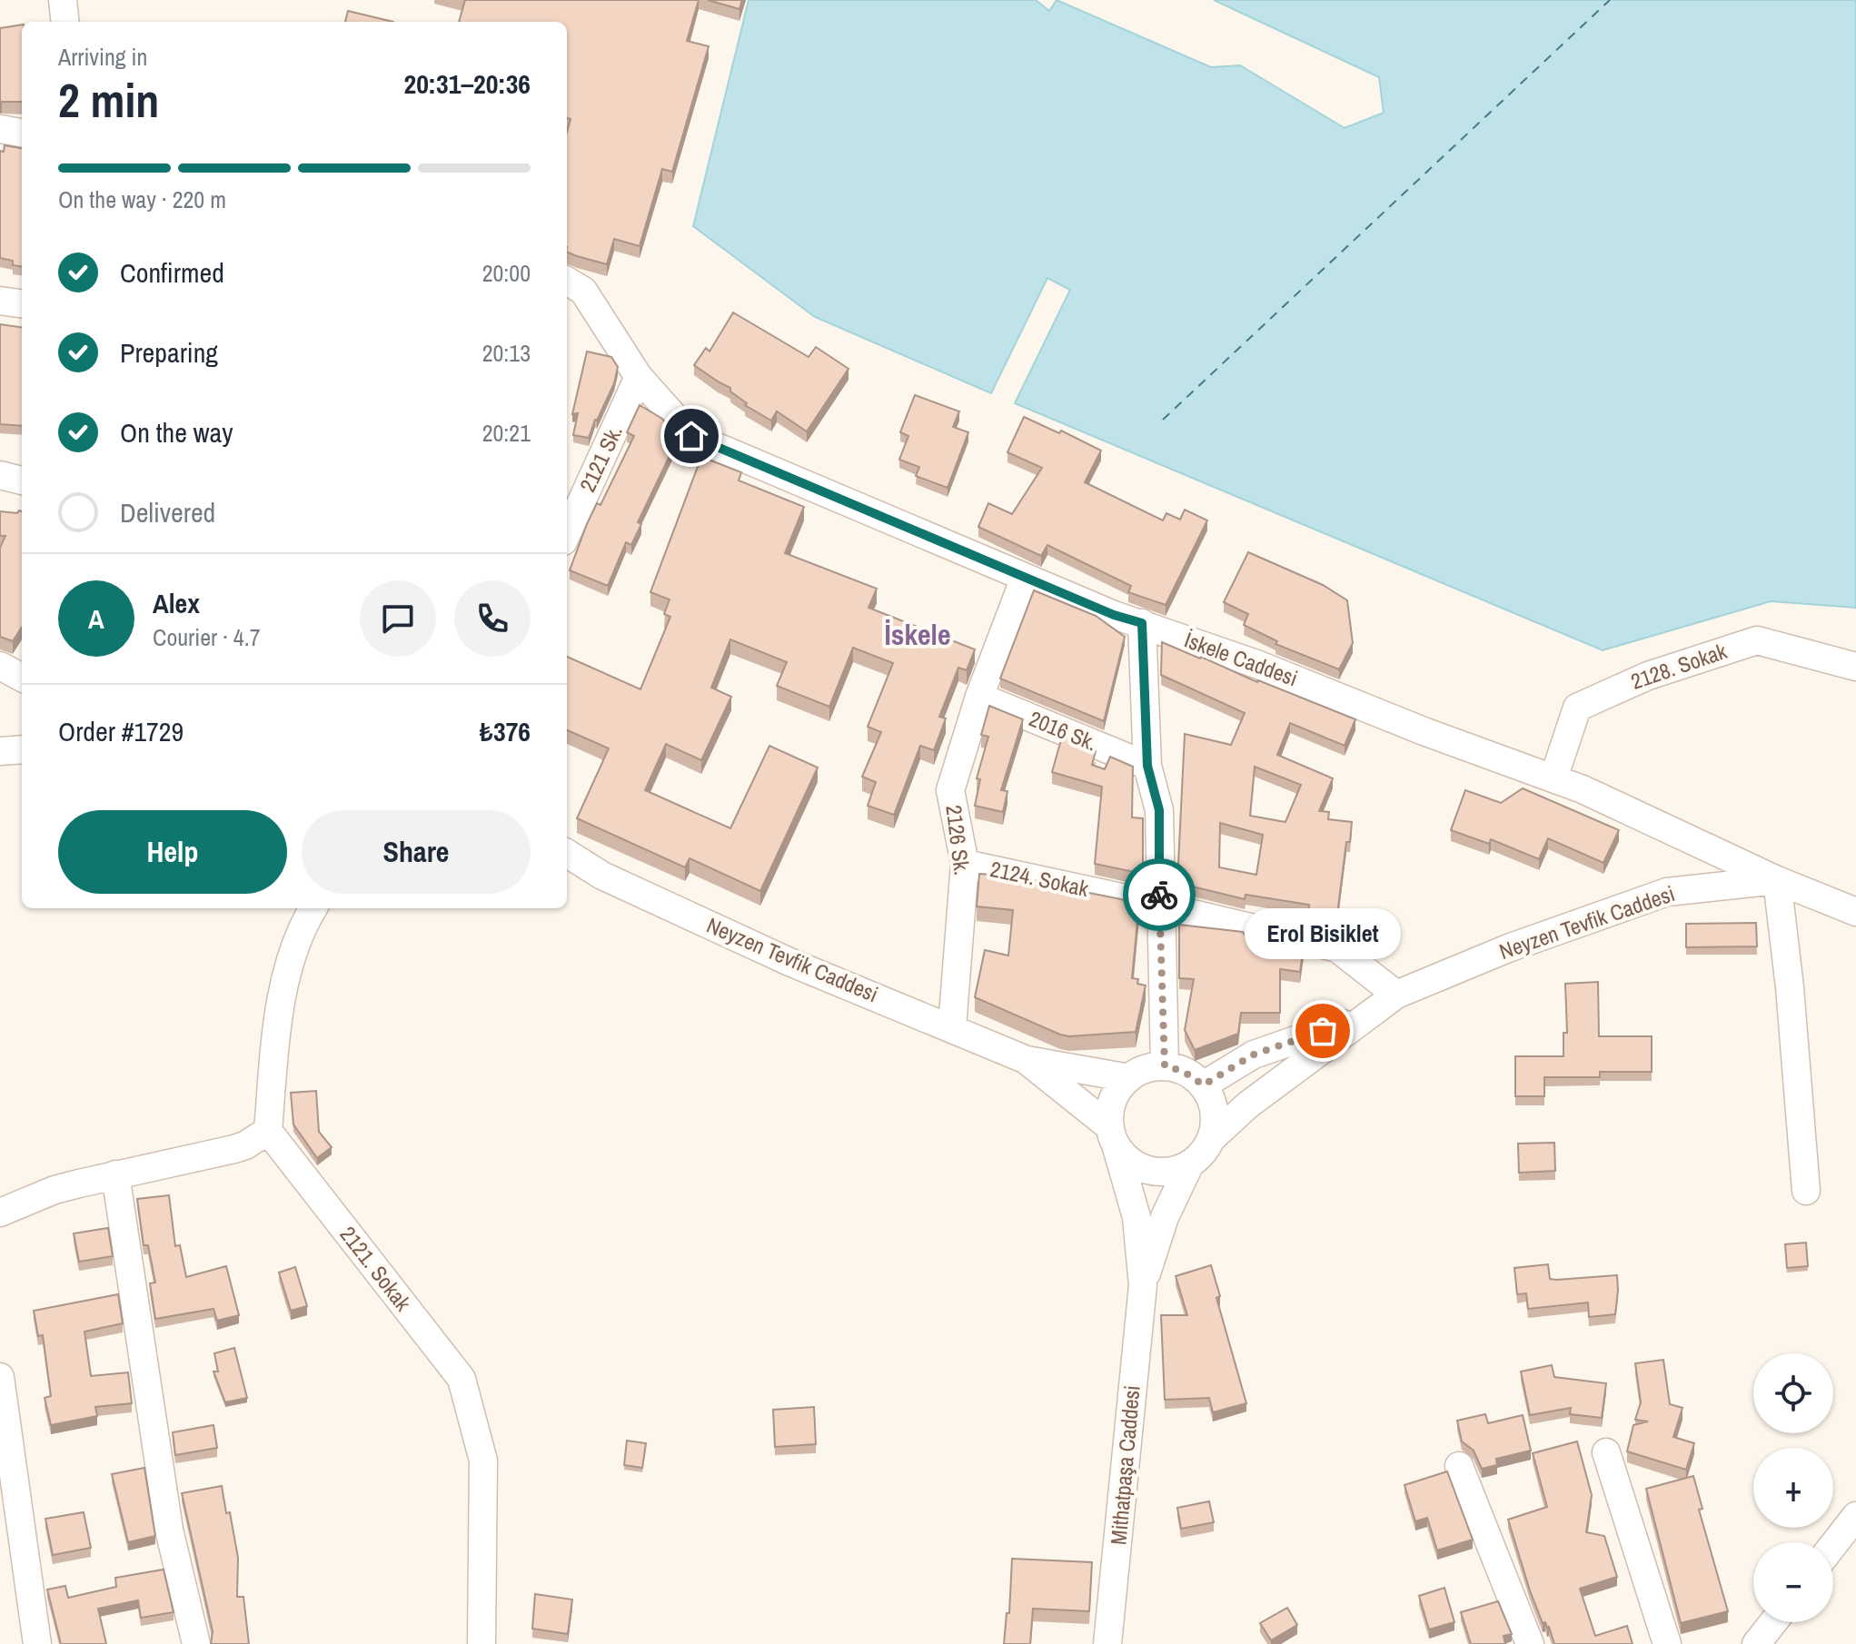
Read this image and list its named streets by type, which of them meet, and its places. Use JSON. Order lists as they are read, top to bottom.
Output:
{
  "streets": {
    "street": [
      "2121 Sk.",
      "İskele Caddesi",
      "2128. Sokak",
      "2016 Sk.",
      "2126 Sk.",
      "2124. Sokak",
      "Neyzen Tevfik Caddesi",
      "2121. Sokak",
      "Mithatpaşa Caddesi"
    ]
  },
  "crossings": [
    ["2121 Sk.", "İskele Caddesi"],
    ["İskele Caddesi", "2128. Sokak"],
    ["İskele Caddesi", "2126 Sk."],
    ["İskele Caddesi", "Neyzen Tevfik Caddesi"],
    ["2016 Sk.", "2126 Sk."],
    ["2126 Sk.", "2124. Sokak"],
    ["2126 Sk.", "Neyzen Tevfik Caddesi"],
    ["2124. Sokak", "Neyzen Tevfik Caddesi"]
  ],
  "districts": ["İskele"],
  "places": ["Erol Bisiklet"],
  "page": {
    "heading": ["2 min", "Arriving in", "20:31–20:36"],
    "panel": [
      "Alex",
      "Courier · 4.7",
      "Order #1729",
      "₺376"
    ],
    "bar": "On the way · 220 m",
    "list": [
      ["Confirmed", "20:00"],
      ["Preparing", "20:13"],
      ["On the way", "20:21"],
      "Delivered"
    ],
    "round": "A",
    "buttons": ["Help", "Share"],
    "bubble": "Erol Bisiklet",
    "map_buttons": ["+", "−"]
  }
}
